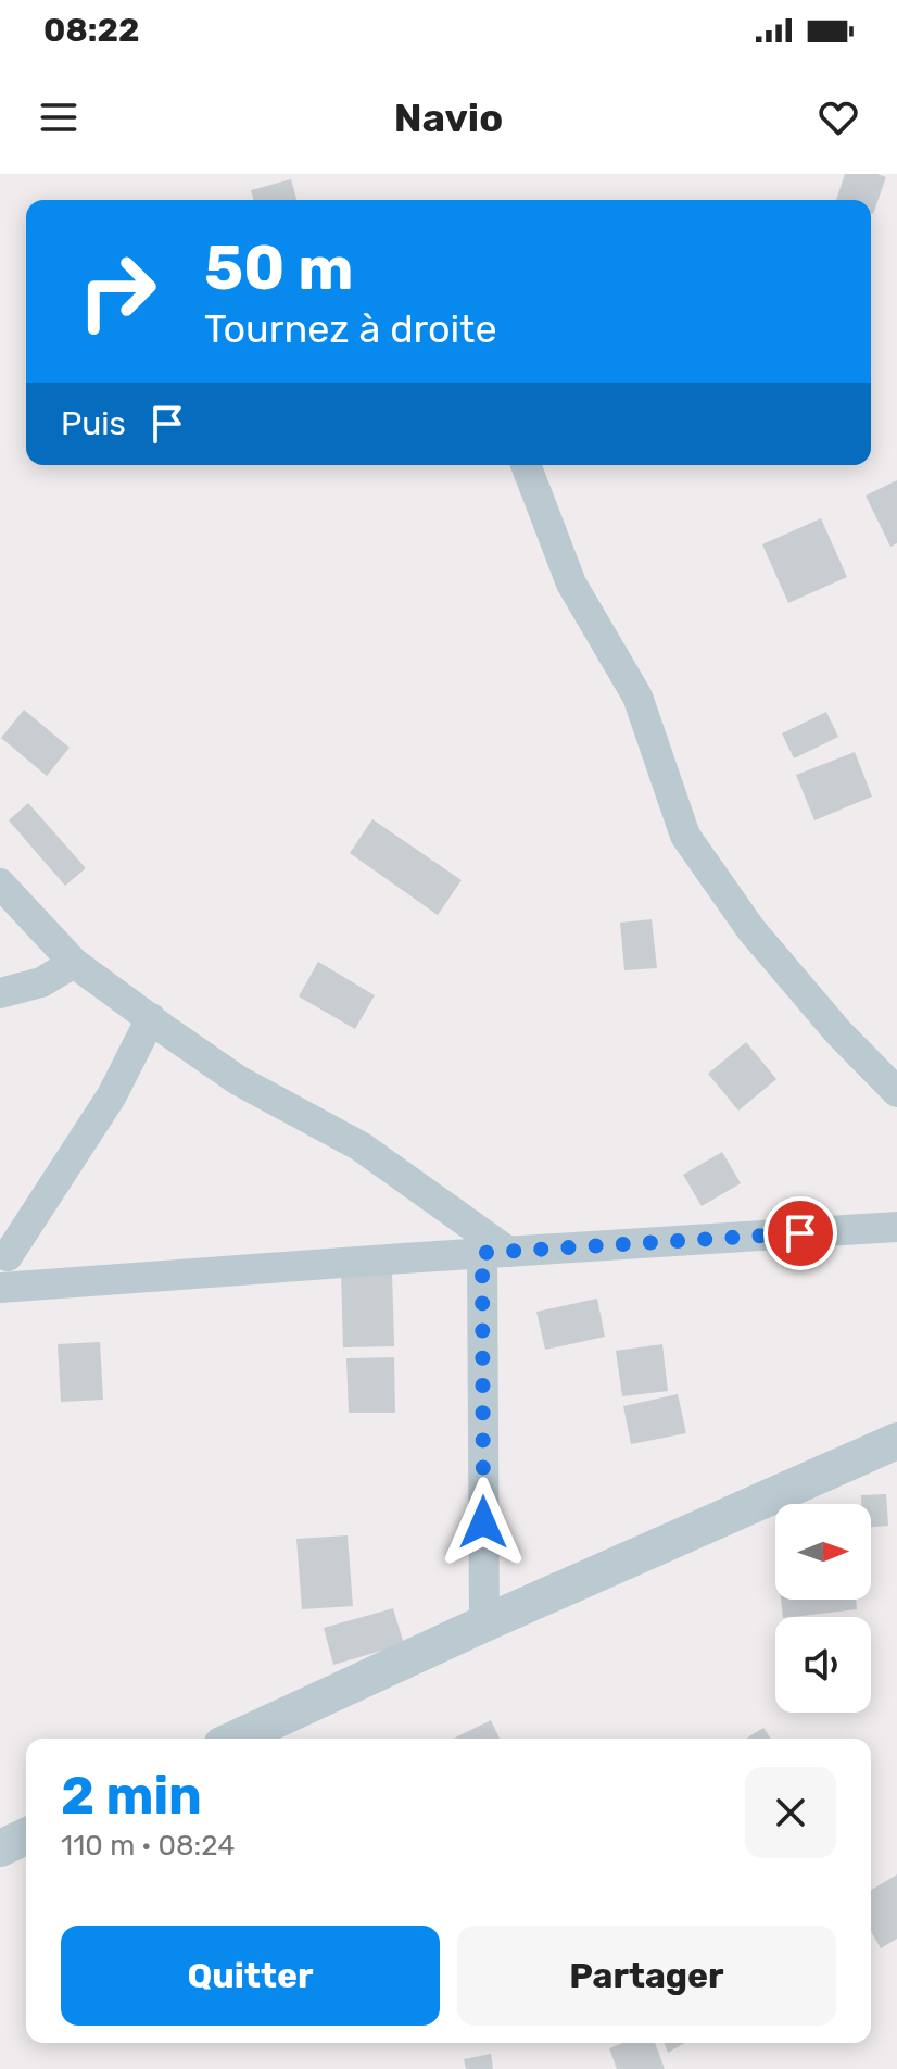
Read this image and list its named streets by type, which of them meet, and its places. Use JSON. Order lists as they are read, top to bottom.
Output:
{
  "north": "right",
  "page": {
    "status": "08:22",
    "header": "Navio",
    "turn": ["50 m", "Tournez à droite"],
    "then": "Puis",
    "heading": ["2 min", "110 m · 08:24"],
    "buttons": ["Quitter", "Partager"]
  }
}
